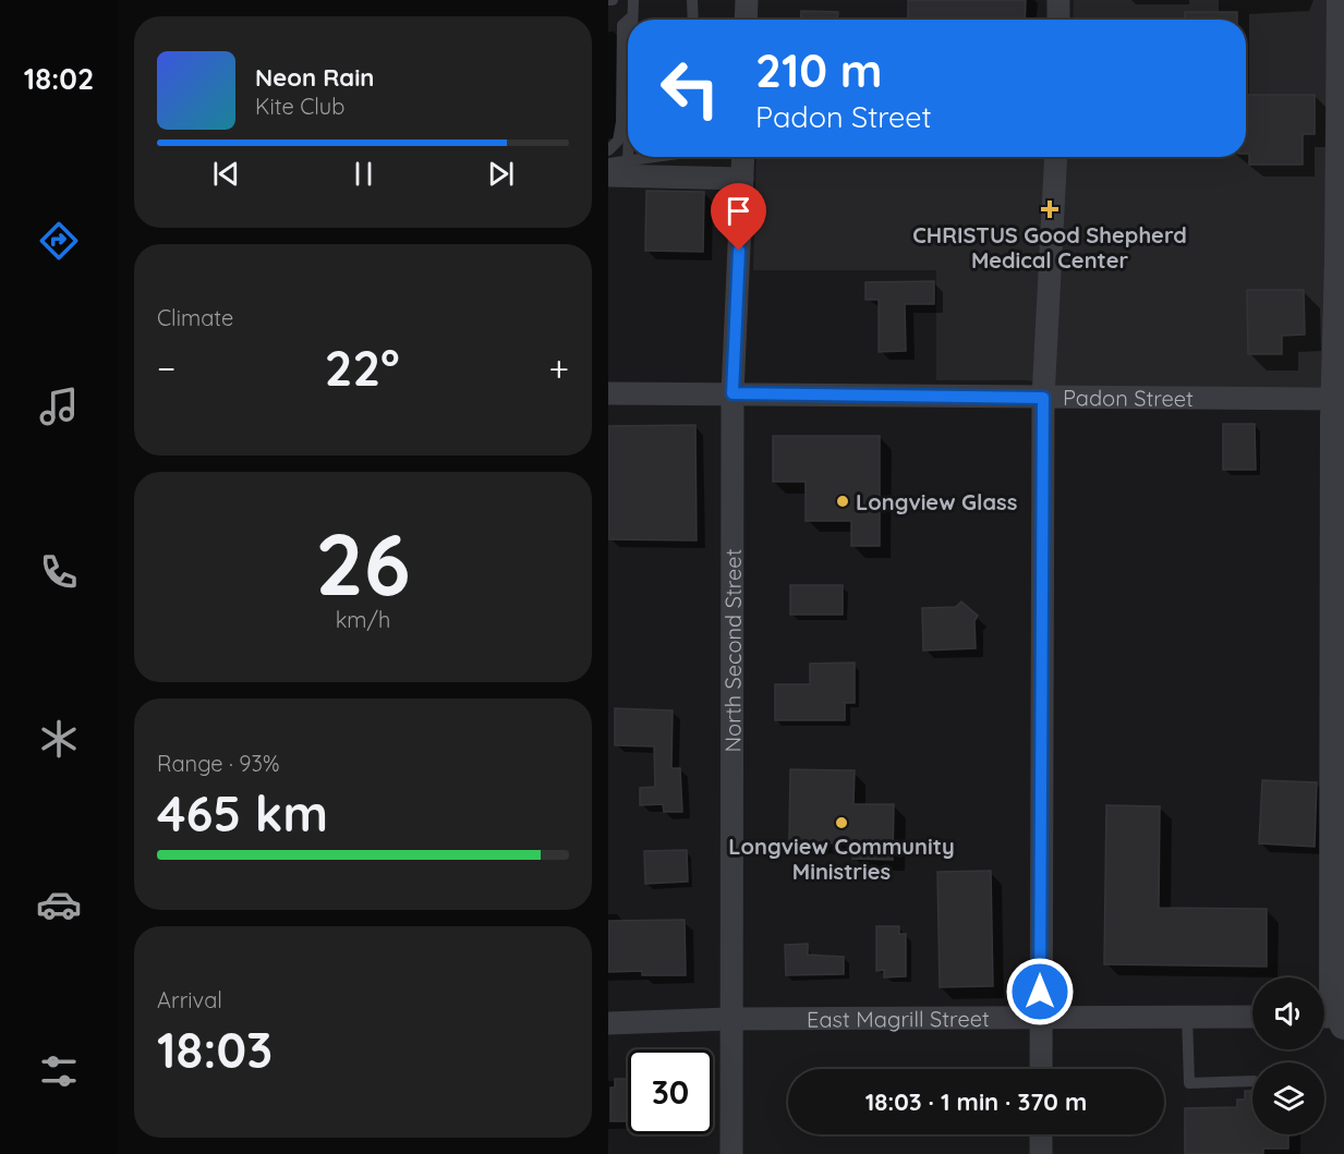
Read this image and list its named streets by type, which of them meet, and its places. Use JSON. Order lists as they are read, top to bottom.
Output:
{
  "streets": {
    "street": ["Padon Street", "North Second Street", "East Magrill Street"]
  },
  "crossings": [
    ["Padon Street", "North Second Street"],
    ["North Second Street", "East Magrill Street"]
  ],
  "places": {
    "health": ["CHRISTUS Good Shepherd Medical Center"],
    "other": ["Longview Glass", "Longview Community Ministries"]
  },
  "page": {
    "tabs": "18:02",
    "turn": ["210 m", "Padon Street"],
    "song": ["Neon Rain", "Kite Club"],
    "tile": [
      "Climate",
      ["26", "km/h"],
      ["Range · 93%", "465 km"],
      ["Arrival", "18:03"]
    ],
    "heat": ["−", "22°", "+"],
    "limit": "30",
    "trip": "18:03 · 1 min · 370 m"
  }
}
